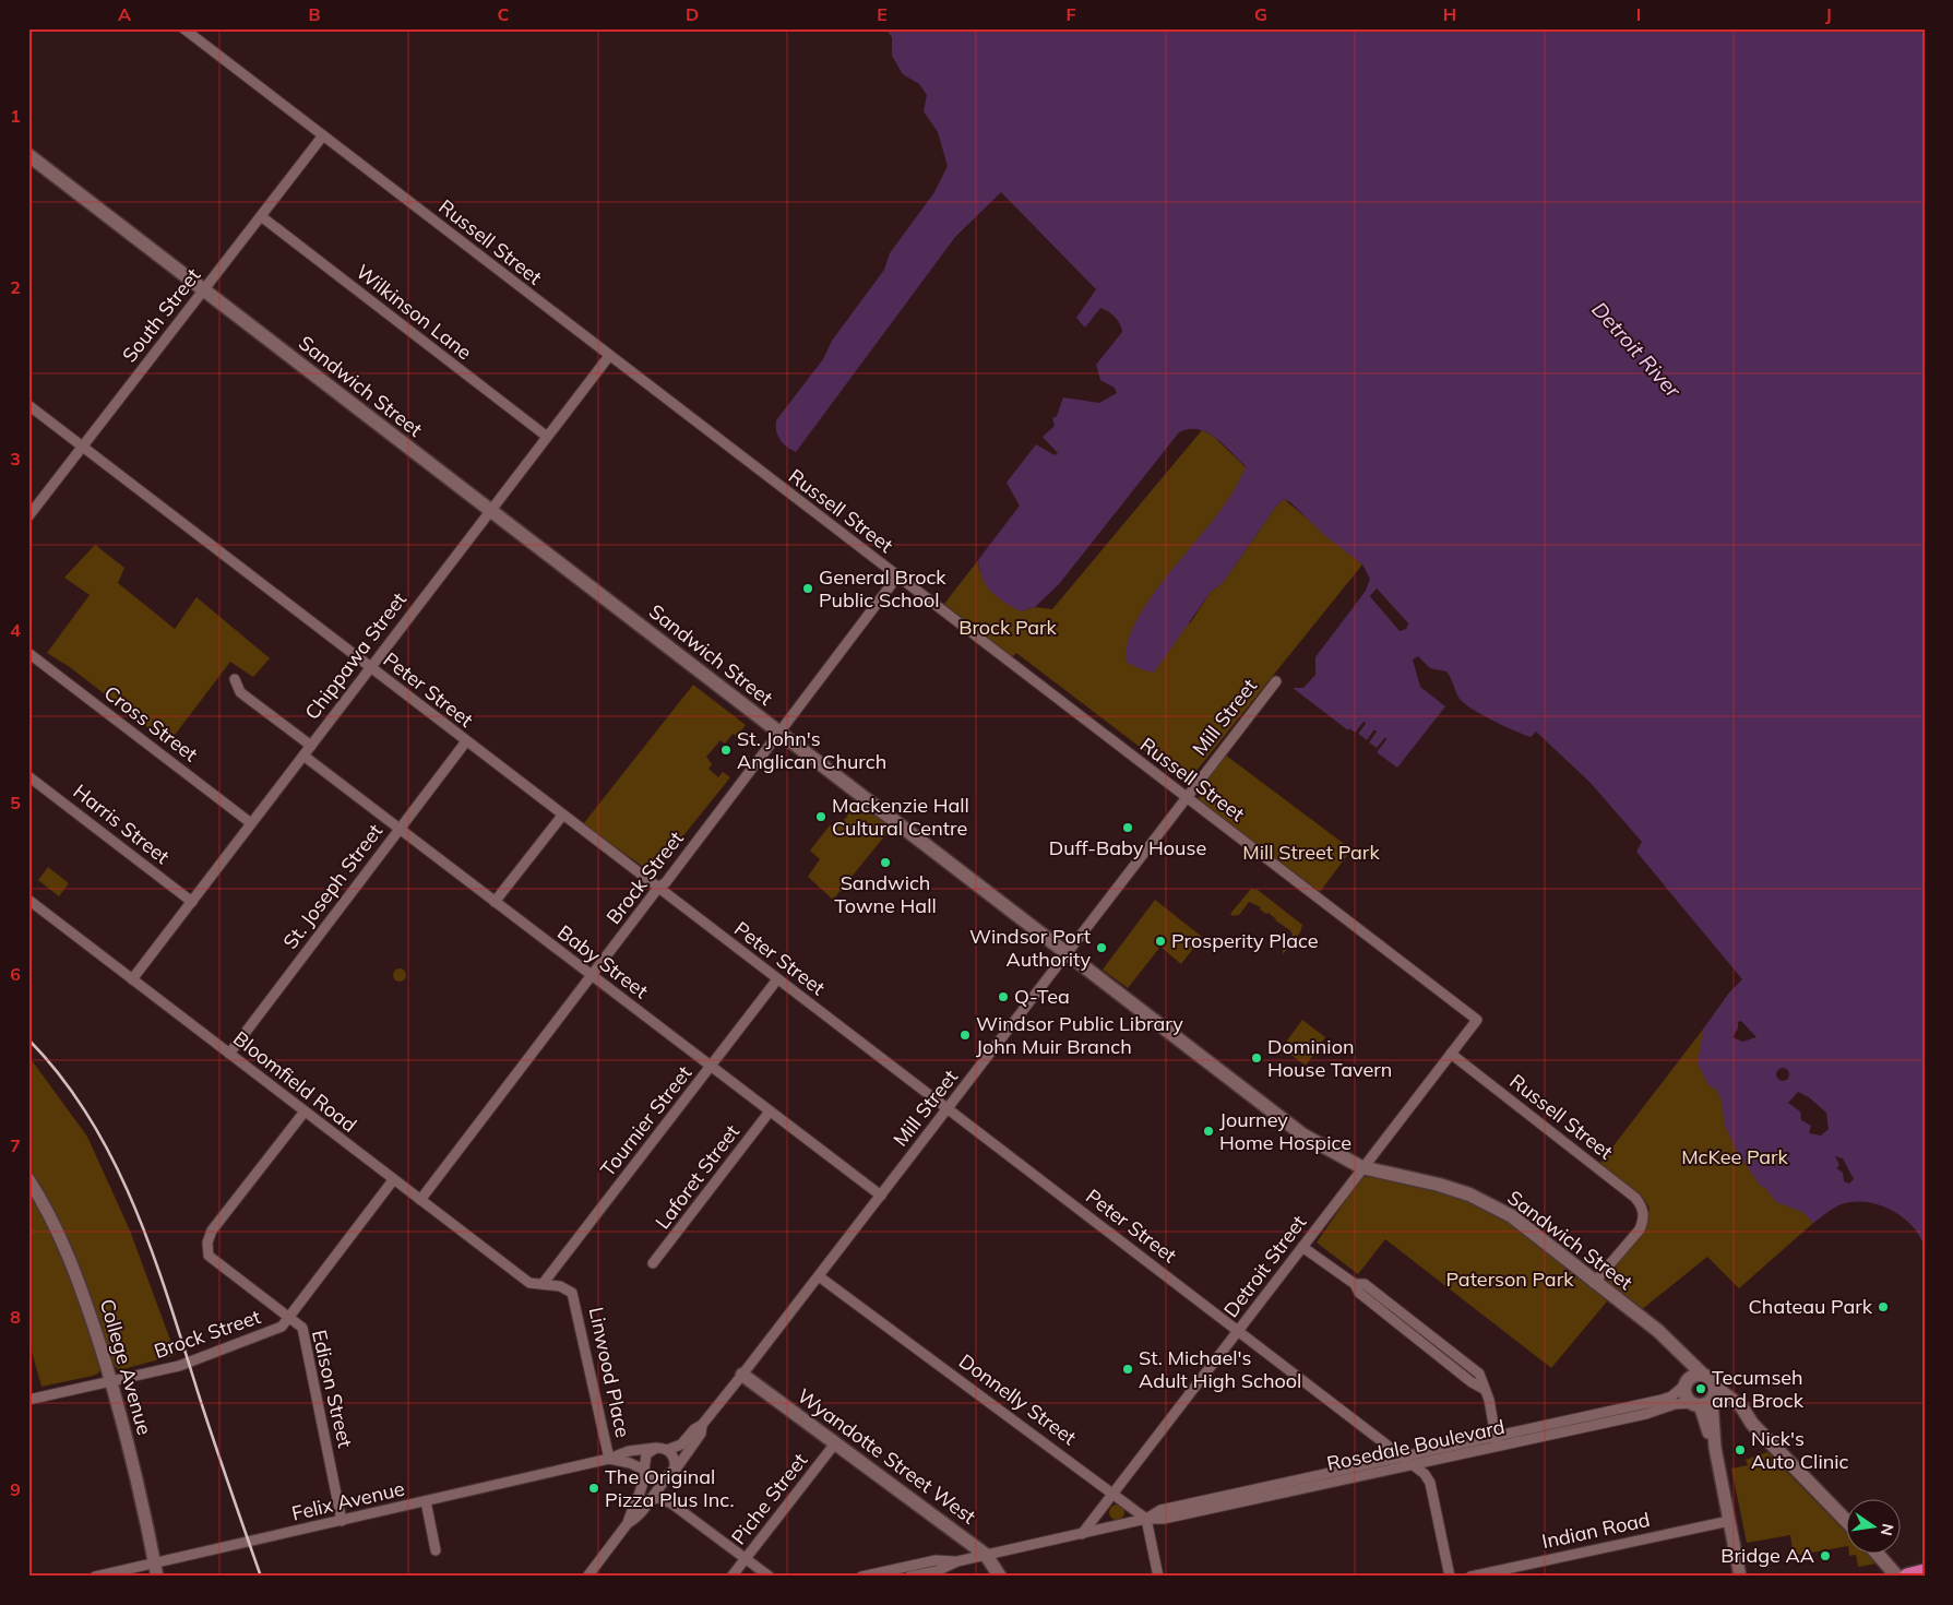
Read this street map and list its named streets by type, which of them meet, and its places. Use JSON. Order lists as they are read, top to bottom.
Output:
{
  "streets": {
    "main road": ["Sandwich Street", "Wyandotte Street West"],
    "street": [
      "Russell Street",
      "Wilkinson Lane",
      "South Street",
      "Chippawa Street",
      "Peter Street",
      "Mill Street",
      "Cross Street",
      "Harris Street",
      "Brock Street",
      "St. Joseph Street",
      "Baby Street",
      "Bloomfield Road",
      "Tournier Street",
      "Laforet Street",
      "Detroit Street",
      "College Avenue",
      "Linwood Place",
      "Edison Street",
      "Donnelly Street",
      "Rosedale Boulevard",
      "Piche Street",
      "Felix Avenue",
      "Indian Road"
    ]
  },
  "crossings": [
    ["Russell Street", "South Street"],
    ["Russell Street", "Sandwich Street"],
    ["Russell Street", "Chippawa Street"],
    ["Russell Street", "Mill Street"],
    ["Russell Street", "Brock Street"],
    ["Russell Street", "Detroit Street"],
    ["Wilkinson Lane", "South Street"],
    ["Wilkinson Lane", "Chippawa Street"],
    ["South Street", "Sandwich Street"],
    ["South Street", "Peter Street"],
    ["Sandwich Street", "Chippawa Street"],
    ["Sandwich Street", "Mill Street"],
    ["Sandwich Street", "Brock Street"],
    ["Sandwich Street", "Detroit Street"],
    ["Chippawa Street", "Peter Street"],
    ["Chippawa Street", "Cross Street"],
    ["Chippawa Street", "Harris Street"],
    ["Chippawa Street", "Baby Street"],
    ["Chippawa Street", "Bloomfield Road"],
    ["Peter Street", "Mill Street"],
    ["Peter Street", "Brock Street"],
    ["Peter Street", "St. Joseph Street"],
    ["Peter Street", "Tournier Street"],
    ["Peter Street", "Detroit Street"],
    ["Peter Street", "Rosedale Boulevard"],
    ["Mill Street", "Baby Street"],
    ["Mill Street", "Donnelly Street"],
    ["Mill Street", "Wyandotte Street West"],
    ["Mill Street", "Felix Avenue"],
    ["Brock Street", "Baby Street"],
    ["Brock Street", "Bloomfield Road"],
    ["Brock Street", "College Avenue"],
    ["Brock Street", "Edison Street"],
    ["St. Joseph Street", "Baby Street"],
    ["St. Joseph Street", "Bloomfield Road"],
    ["Baby Street", "Tournier Street"],
    ["Baby Street", "Laforet Street"],
    ["Bloomfield Road", "Tournier Street"],
    ["Bloomfield Road", "Linwood Place"],
    ["Bloomfield Road", "Edison Street"],
    ["Tournier Street", "Linwood Place"],
    ["Detroit Street", "Donnelly Street"],
    ["Detroit Street", "Rosedale Boulevard"],
    ["College Avenue", "Felix Avenue"],
    ["Linwood Place", "Felix Avenue"],
    ["Edison Street", "Felix Avenue"],
    ["Donnelly Street", "Rosedale Boulevard"],
    ["Rosedale Boulevard", "Wyandotte Street West"],
    ["Wyandotte Street West", "Piche Street"]
  ],
  "water": ["Detroit River"],
  "parks": [
    "Brock Park",
    "Mill Street Park",
    "McKee Park",
    "Paterson Park"
  ],
  "places": [
    "General Brock Public School",
    "St. John's Anglican Church",
    "Mackenzie Hall Cultural Centre",
    "Duff-Baby House",
    "Sandwich Towne Hall",
    "Prosperity Place",
    "Windsor Port Authority",
    "Q-Tea",
    "Windsor Public Library John Muir Branch",
    "Dominion House Tavern",
    "Journey Home Hospice",
    "Chateau Park",
    "St. Michael's Adult High School",
    "Tecumseh and Brock",
    "Nick's Auto Clinic",
    "The Original Pizza Plus Inc.",
    "Bridge AA"
  ],
  "north": "right",
  "grid": {
    "columns": [
      "A",
      "B",
      "C",
      "D",
      "E",
      "F",
      "G",
      "H",
      "I",
      "J"
    ],
    "rows": [
      "1",
      "2",
      "3",
      "4",
      "5",
      "6",
      "7",
      "8",
      "9"
    ]
  }
}
